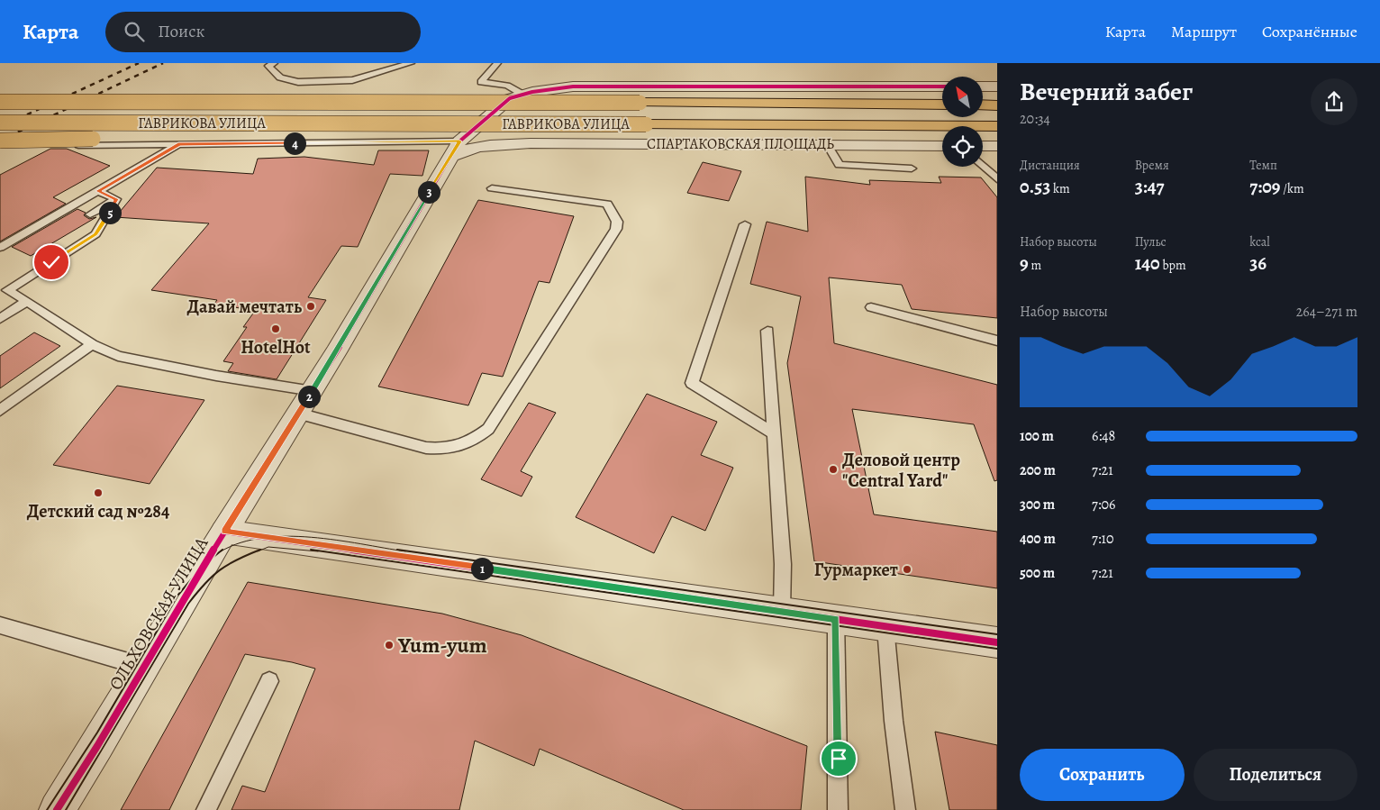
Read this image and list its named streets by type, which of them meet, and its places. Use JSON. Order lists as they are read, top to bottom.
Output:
{
  "streets": {
    "main road": ["ГАВРИКОВА УЛИЦА"],
    "street": ["СПАРТАКОВСКАЯ ПЛОЩАДЬ", "ОЛЬХОВСКАЯ УЛИЦА"]
  },
  "crossings": [
    ["СПАРТАКОВСКАЯ ПЛОЩАДЬ", "ОЛЬХОВСКАЯ УЛИЦА"]
  ],
  "places": [
    "Давай мечтать",
    "HotelHot",
    "Деловой центр \"Central Yard\"",
    "Детский сад №284",
    "Гурмаркет",
    "Yum-yum"
  ],
  "north": "top left",
  "page": {
    "header": "Карта",
    "search": "Поиск",
    "nav": ["Карта", "Маршрут", "Сохранённые"],
    "heading": ["Вечерний забег", "20:34"],
    "pins": [
      "4",
      "3",
      "5",
      "2",
      "1"
    ],
    "stats": [
      ["Дистанция", "0.53 km"],
      ["Время", "3:47"],
      ["Темп", "7:09 /km"],
      ["Набор высоты", "9 m"],
      ["Пульс", "140 bpm"],
      ["kcal", "36"]
    ],
    "chart": ["Набор высоты", "264–271 m"],
    "list": [
      {
        "name": "100 m",
        "note": "6:48"
      },
      {
        "name": "200 m",
        "note": "7:21"
      },
      {
        "name": "300 m",
        "note": "7:06"
      },
      {
        "name": "400 m",
        "note": "7:10"
      },
      {
        "name": "500 m",
        "note": "7:21"
      }
    ],
    "buttons": ["Сохранить", "Поделиться"]
  }
}
